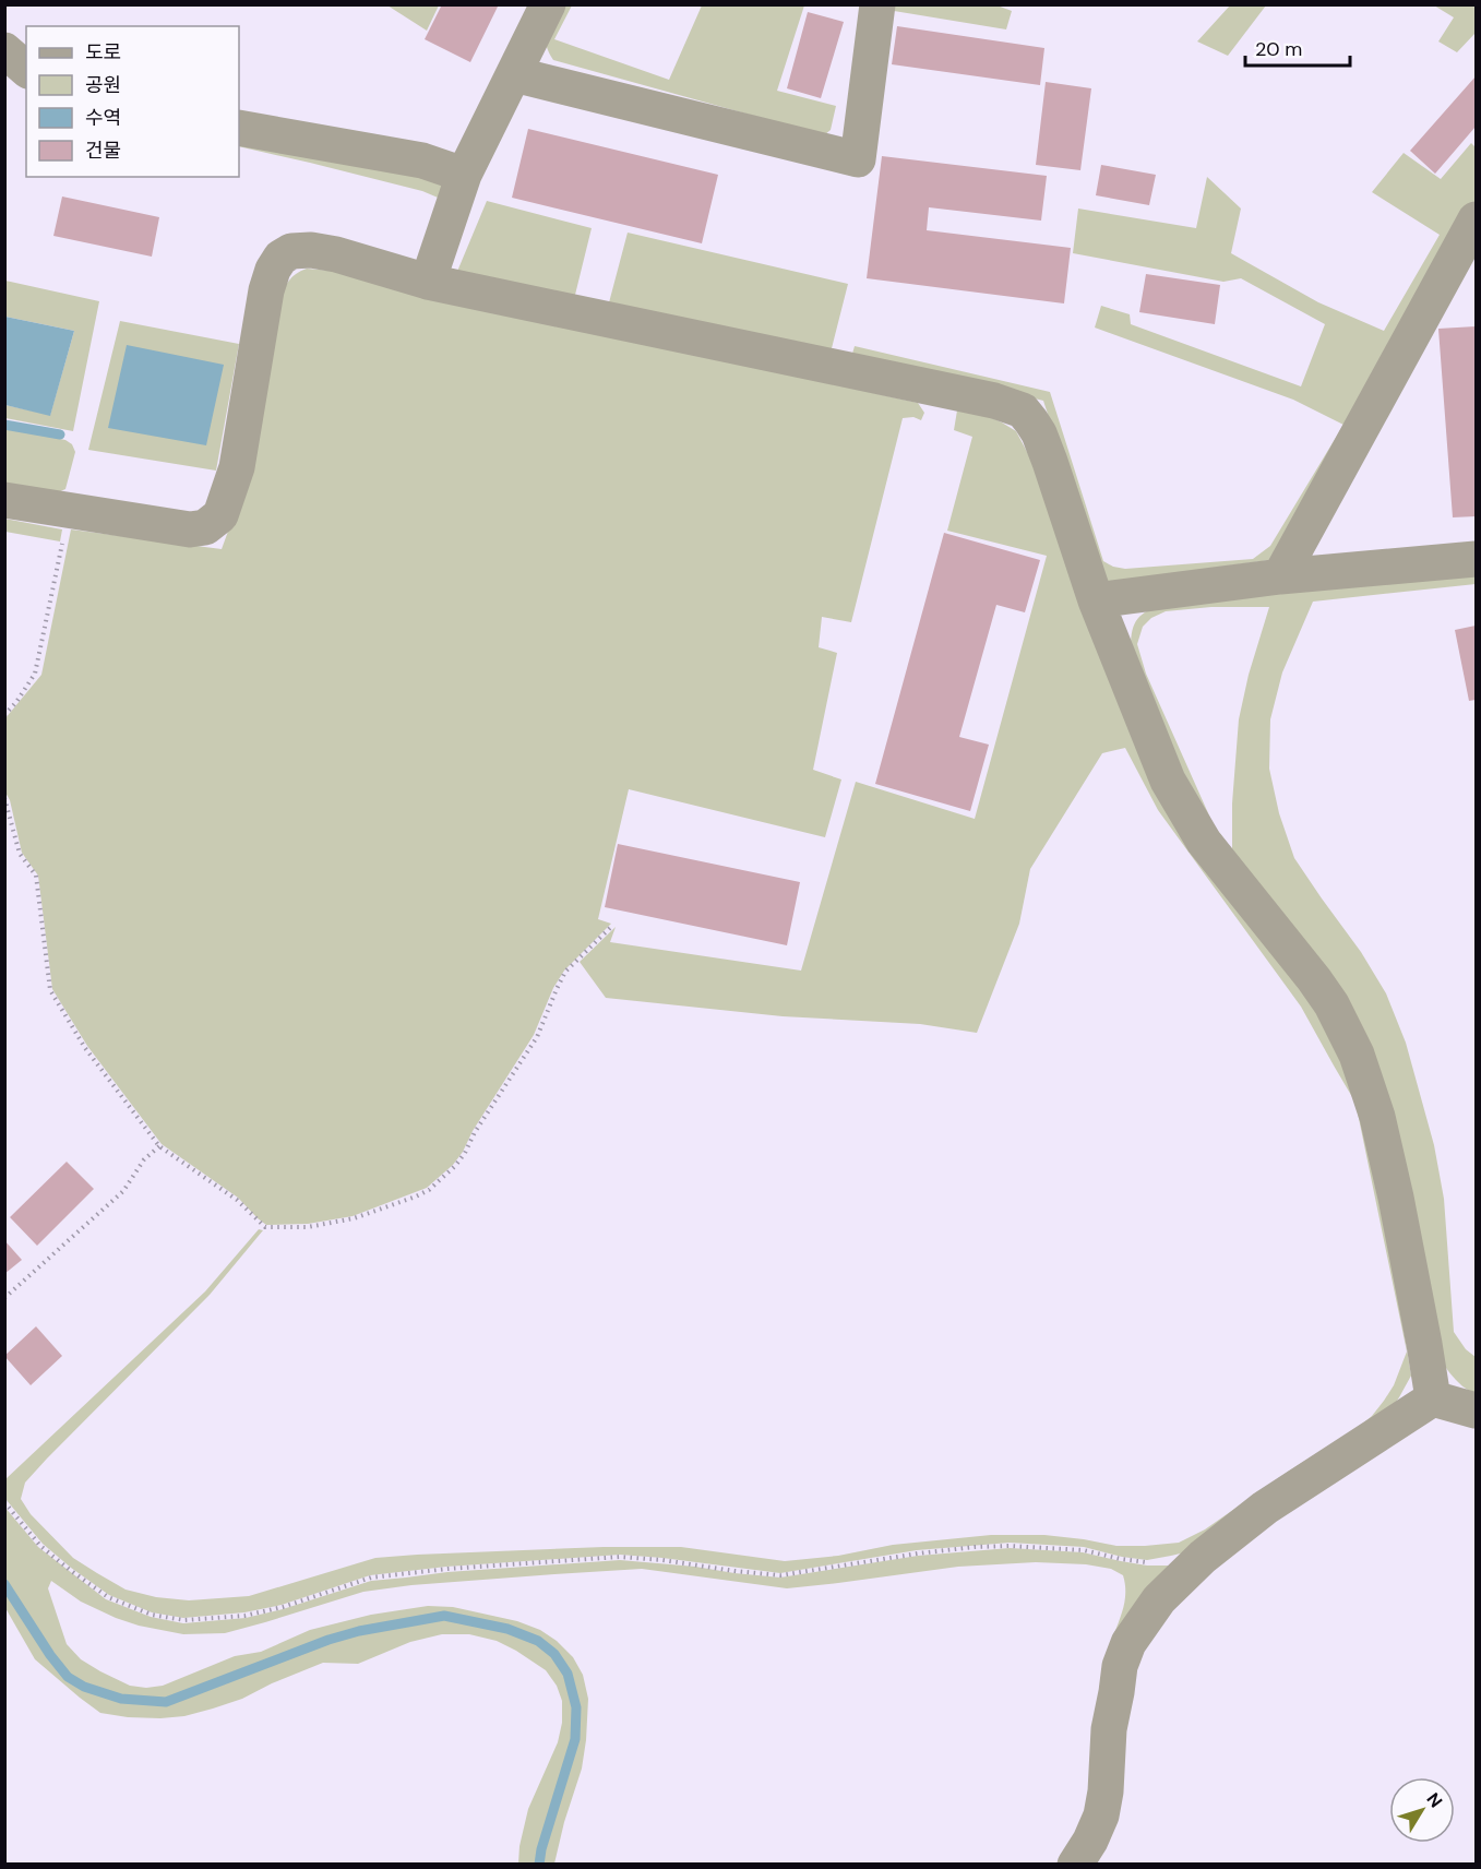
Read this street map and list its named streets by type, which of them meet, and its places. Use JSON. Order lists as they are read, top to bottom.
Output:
{
  "legend": [
    "도로",
    "공원",
    "수역",
    "건물"
  ],
  "scale_bar": "20 m",
  "north": "top right"
}
